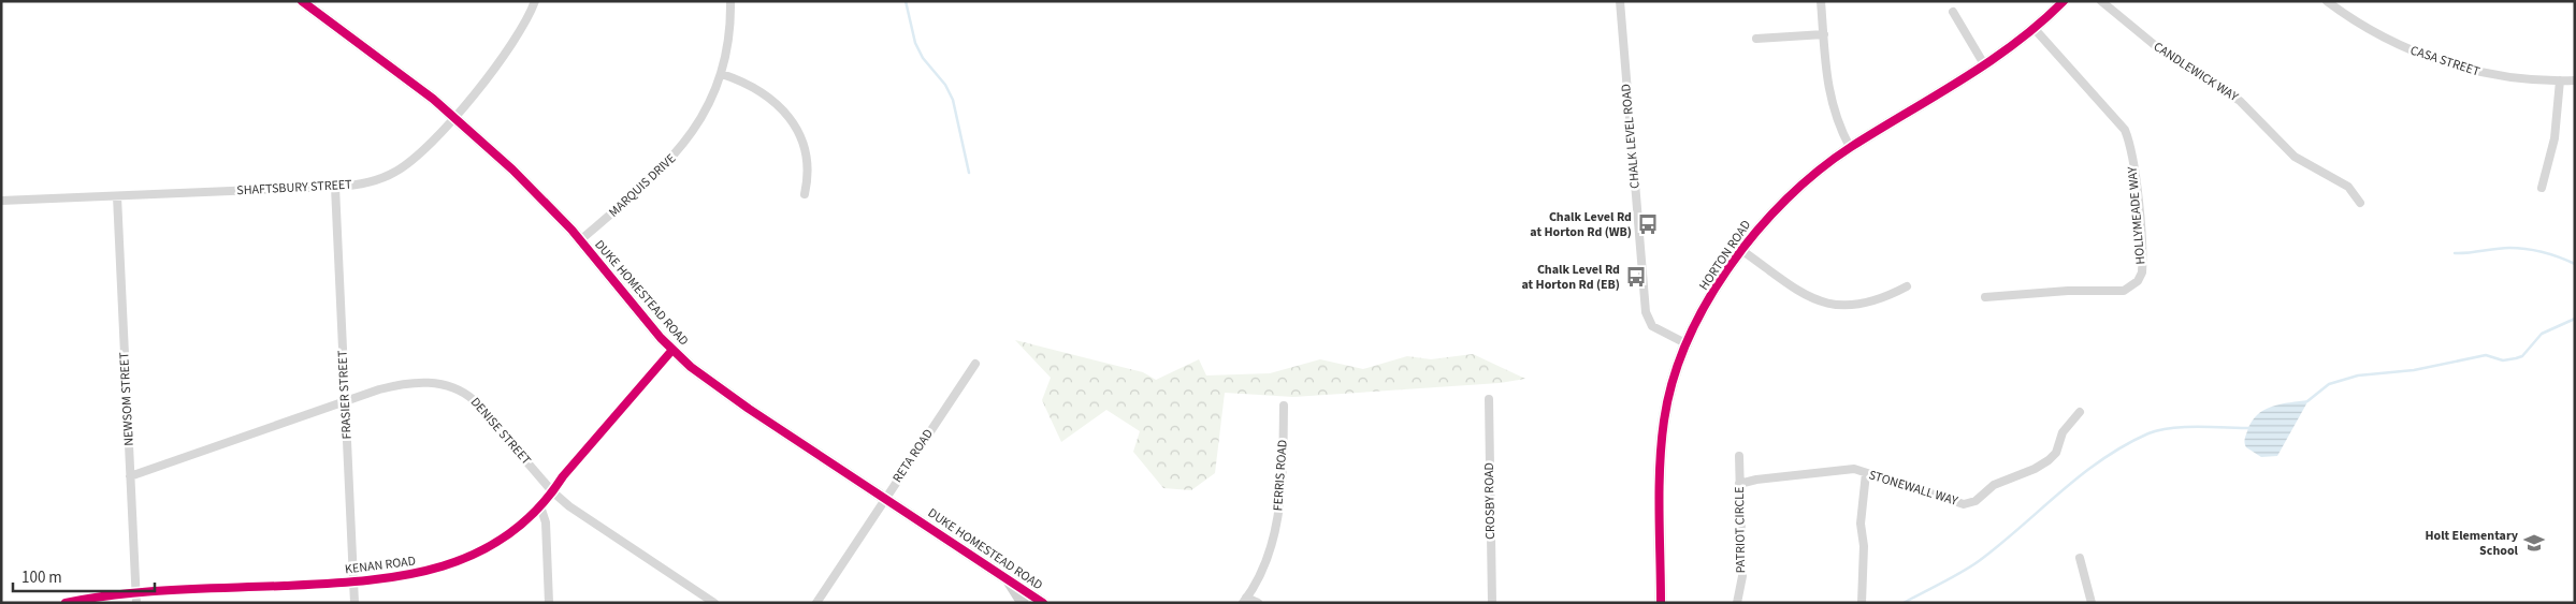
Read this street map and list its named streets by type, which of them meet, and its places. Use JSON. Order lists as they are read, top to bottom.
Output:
{
  "streets": {
    "street": [
      "CASA STREET",
      "CANDLEWICK WAY",
      "CHALK LEVEL ROAD",
      "MARQUIS DRIVE",
      "SHAFTSBURY STREET",
      "HOLLYMEADE WAY",
      "HORTON ROAD",
      "DUKE HOMESTEAD ROAD",
      "FRASIER STREET",
      "NEWSOM STREET",
      "DENISE STREET",
      "RETA ROAD",
      "FERRIS ROAD",
      "STONEWALL WAY",
      "CROSBY ROAD",
      "PATRIOT CIRCLE",
      "KENAN ROAD"
    ]
  },
  "crossings": [
    ["CHALK LEVEL ROAD", "HORTON ROAD"],
    ["MARQUIS DRIVE", "DUKE HOMESTEAD ROAD"],
    ["SHAFTSBURY STREET", "DUKE HOMESTEAD ROAD"],
    ["SHAFTSBURY STREET", "FRASIER STREET"],
    ["SHAFTSBURY STREET", "NEWSOM STREET"],
    ["HOLLYMEADE WAY", "HORTON ROAD"],
    ["DUKE HOMESTEAD ROAD", "RETA ROAD"],
    ["DUKE HOMESTEAD ROAD", "KENAN ROAD"],
    ["FRASIER STREET", "DENISE STREET"],
    ["FRASIER STREET", "KENAN ROAD"],
    ["NEWSOM STREET", "DENISE STREET"],
    ["NEWSOM STREET", "KENAN ROAD"],
    ["DENISE STREET", "KENAN ROAD"],
    ["STONEWALL WAY", "PATRIOT CIRCLE"]
  ],
  "places": {
    "bus stop": ["Chalk Level Rd at Horton Rd (WB)", "Chalk Level Rd at Horton Rd (EB)"],
    "school or university": ["Holt Elementary School"]
  },
  "scale_bar": "100 m"
}
